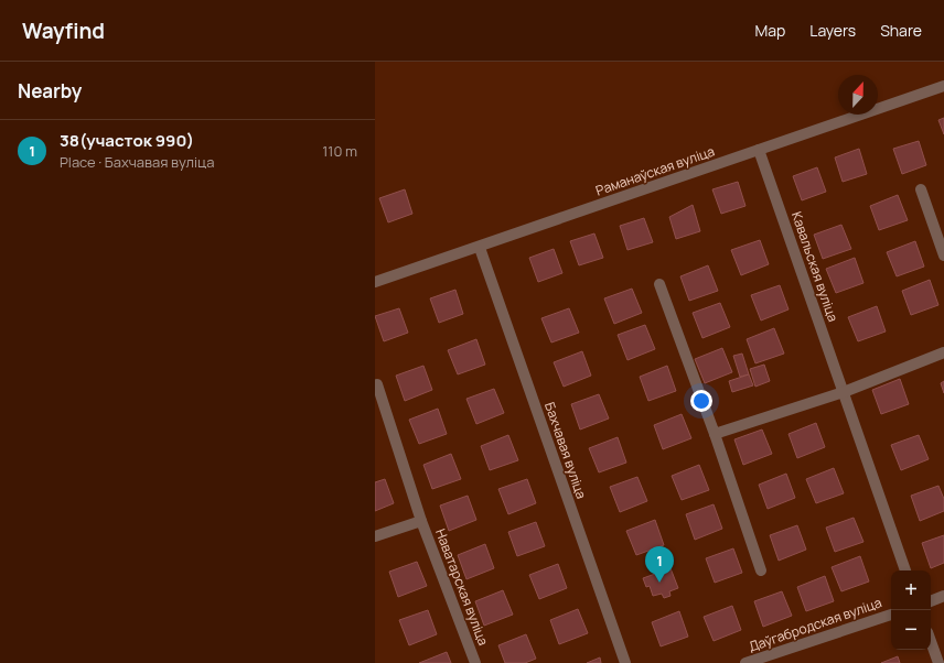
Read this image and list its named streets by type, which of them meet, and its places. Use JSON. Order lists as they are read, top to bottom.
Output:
{
  "streets": {
    "street": [
      "Раманаўская вуліца",
      "Кавальская вуліца",
      "Бахчавая вуліца",
      "Наватарская вуліца",
      "Даўгабродская вуліца"
    ]
  },
  "crossings": [
    ["Раманаўская вуліца", "Кавальская вуліца"],
    ["Раманаўская вуліца", "Бахчавая вуліца"]
  ],
  "north": "top",
  "page": {
    "header": "Wayfind",
    "nav": ["Map", "Layers", "Share"],
    "heading": "Nearby",
    "list": [
      {
        "mark": "1",
        "name": "38(участок 990)",
        "note": "Place · Бахчавая вуліца",
        "value": "110 m"
      }
    ],
    "pins": "1",
    "map_buttons": ["+", "−"]
  }
}
